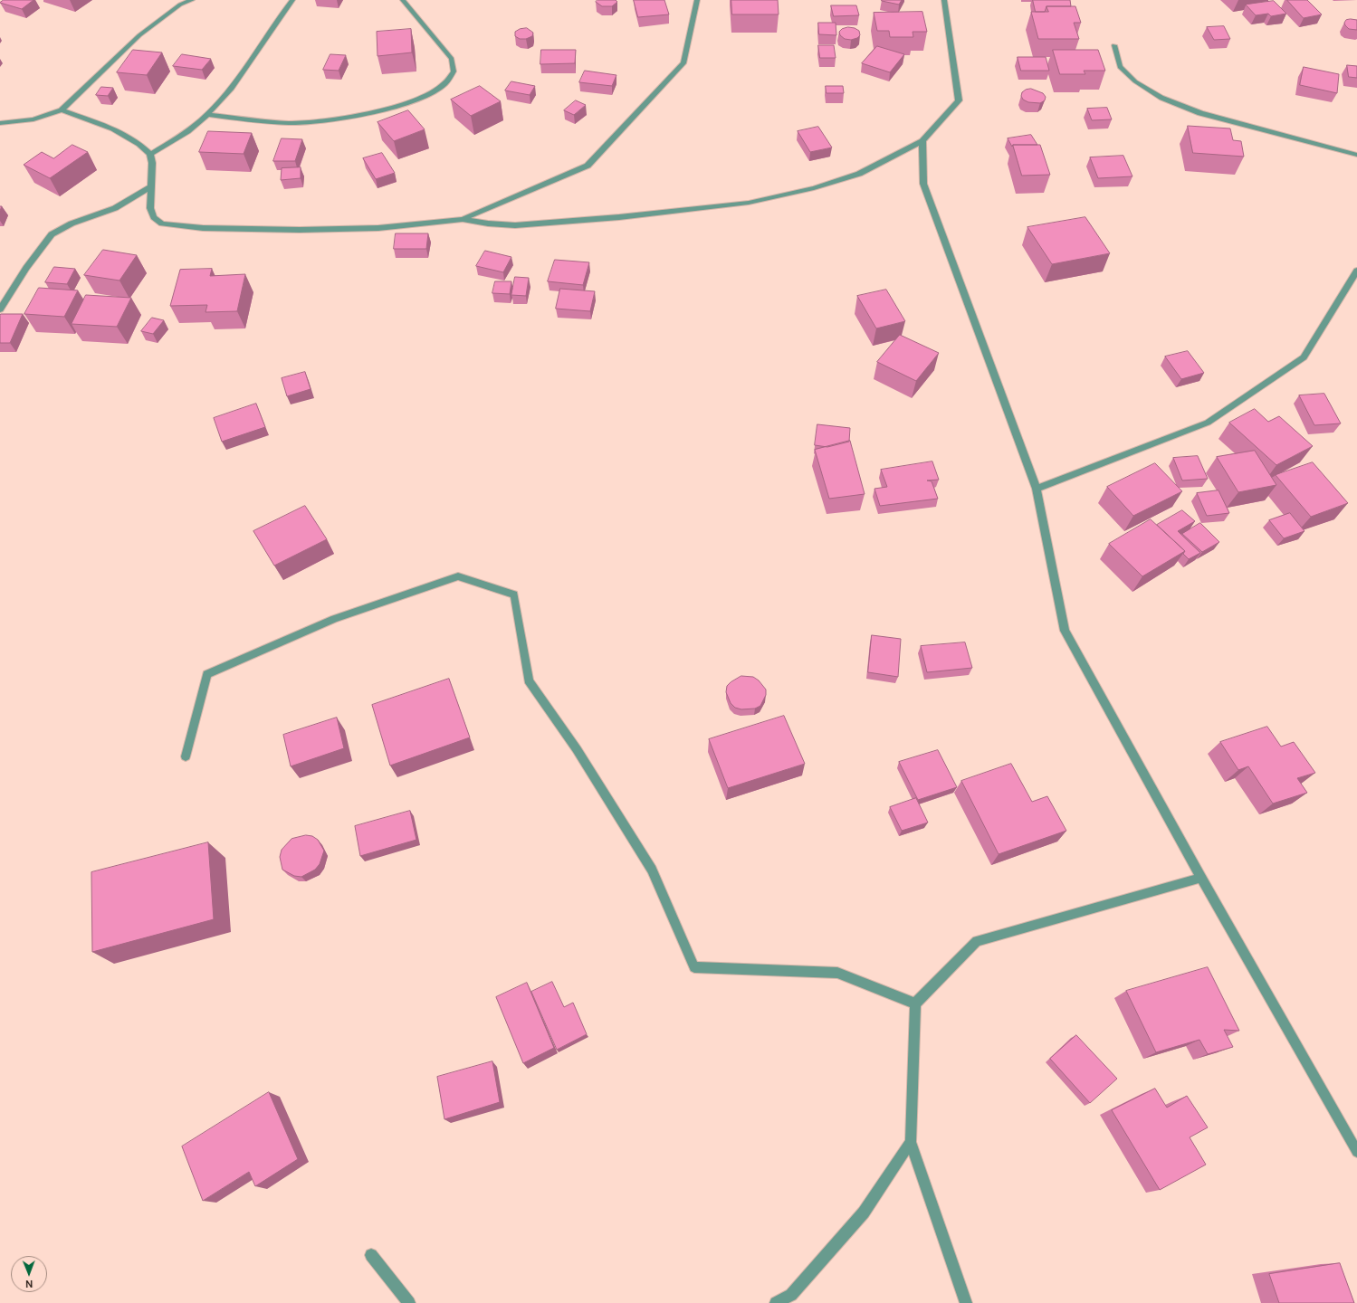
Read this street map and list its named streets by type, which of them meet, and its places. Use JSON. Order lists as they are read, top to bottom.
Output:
{
  "north": "bottom"
}
